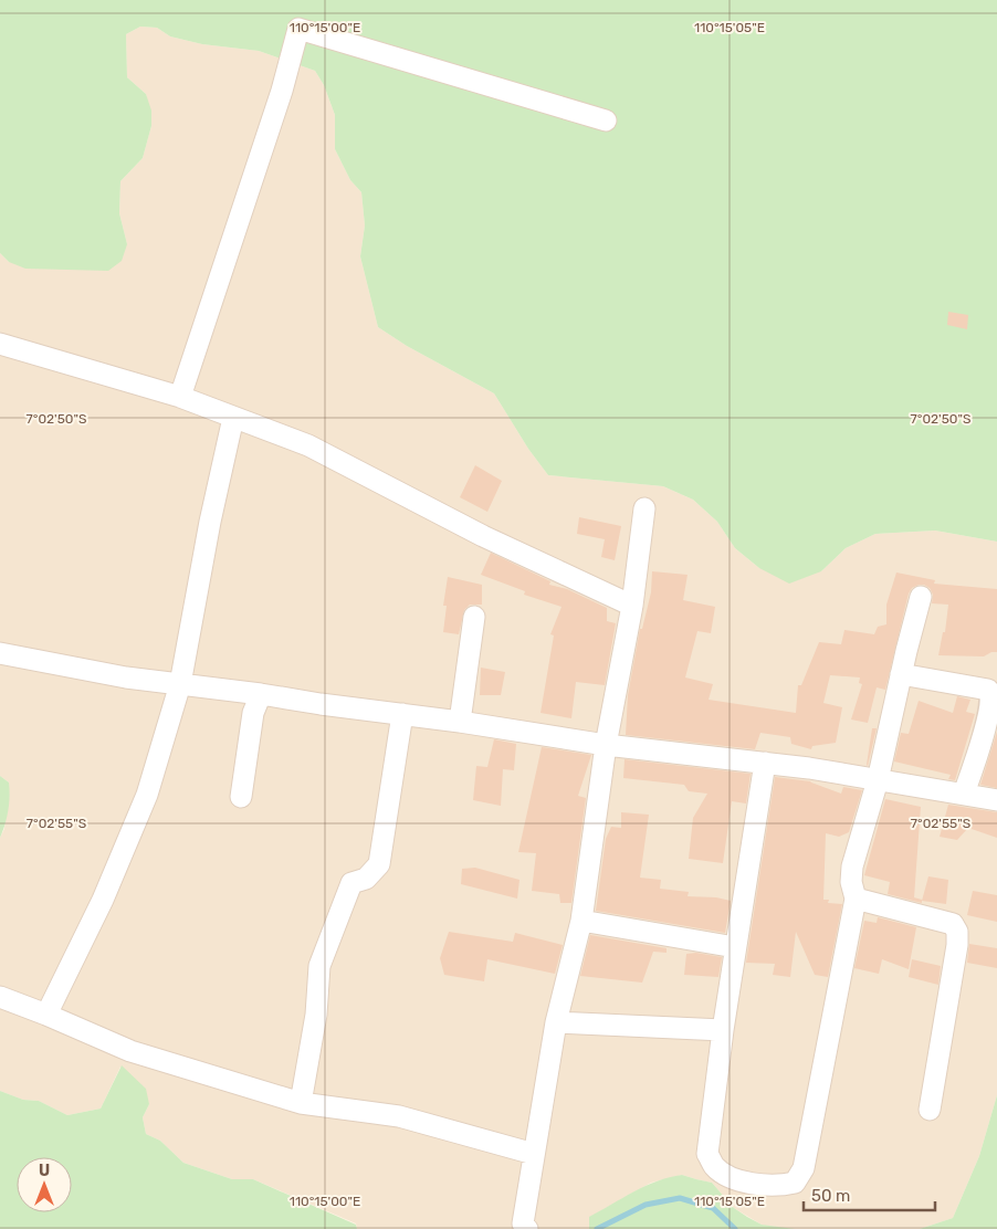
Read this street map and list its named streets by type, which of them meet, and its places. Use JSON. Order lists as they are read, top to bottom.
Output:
{
  "scale_bar": "50 m",
  "north": "top",
  "coordinates": [
    "110°15'00\"E",
    "110°15'05\"E",
    "7°02'50\"S",
    "7°02'55\"S"
  ]
}
